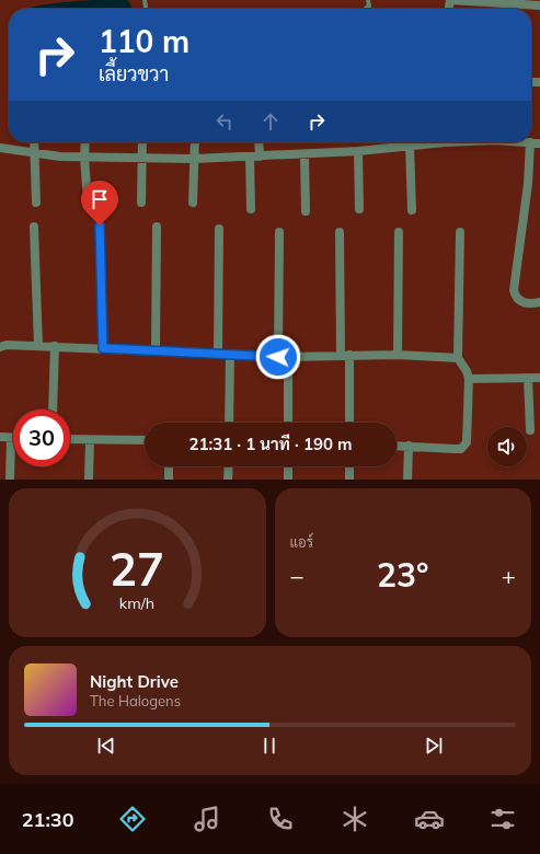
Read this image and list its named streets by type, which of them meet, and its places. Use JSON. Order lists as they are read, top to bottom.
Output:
{
  "page": {
    "turn": ["110 m", "เลี้ยวขวา"],
    "limit": "30",
    "trip": "21:31 · 1 นาที · 190 m",
    "tile": "แอร์",
    "heat": ["−", "23°", "+"],
    "song": ["Night Drive", "The Halogens"],
    "tabs": "21:30",
    "gauge": ["27", "km/h"]
  }
}
